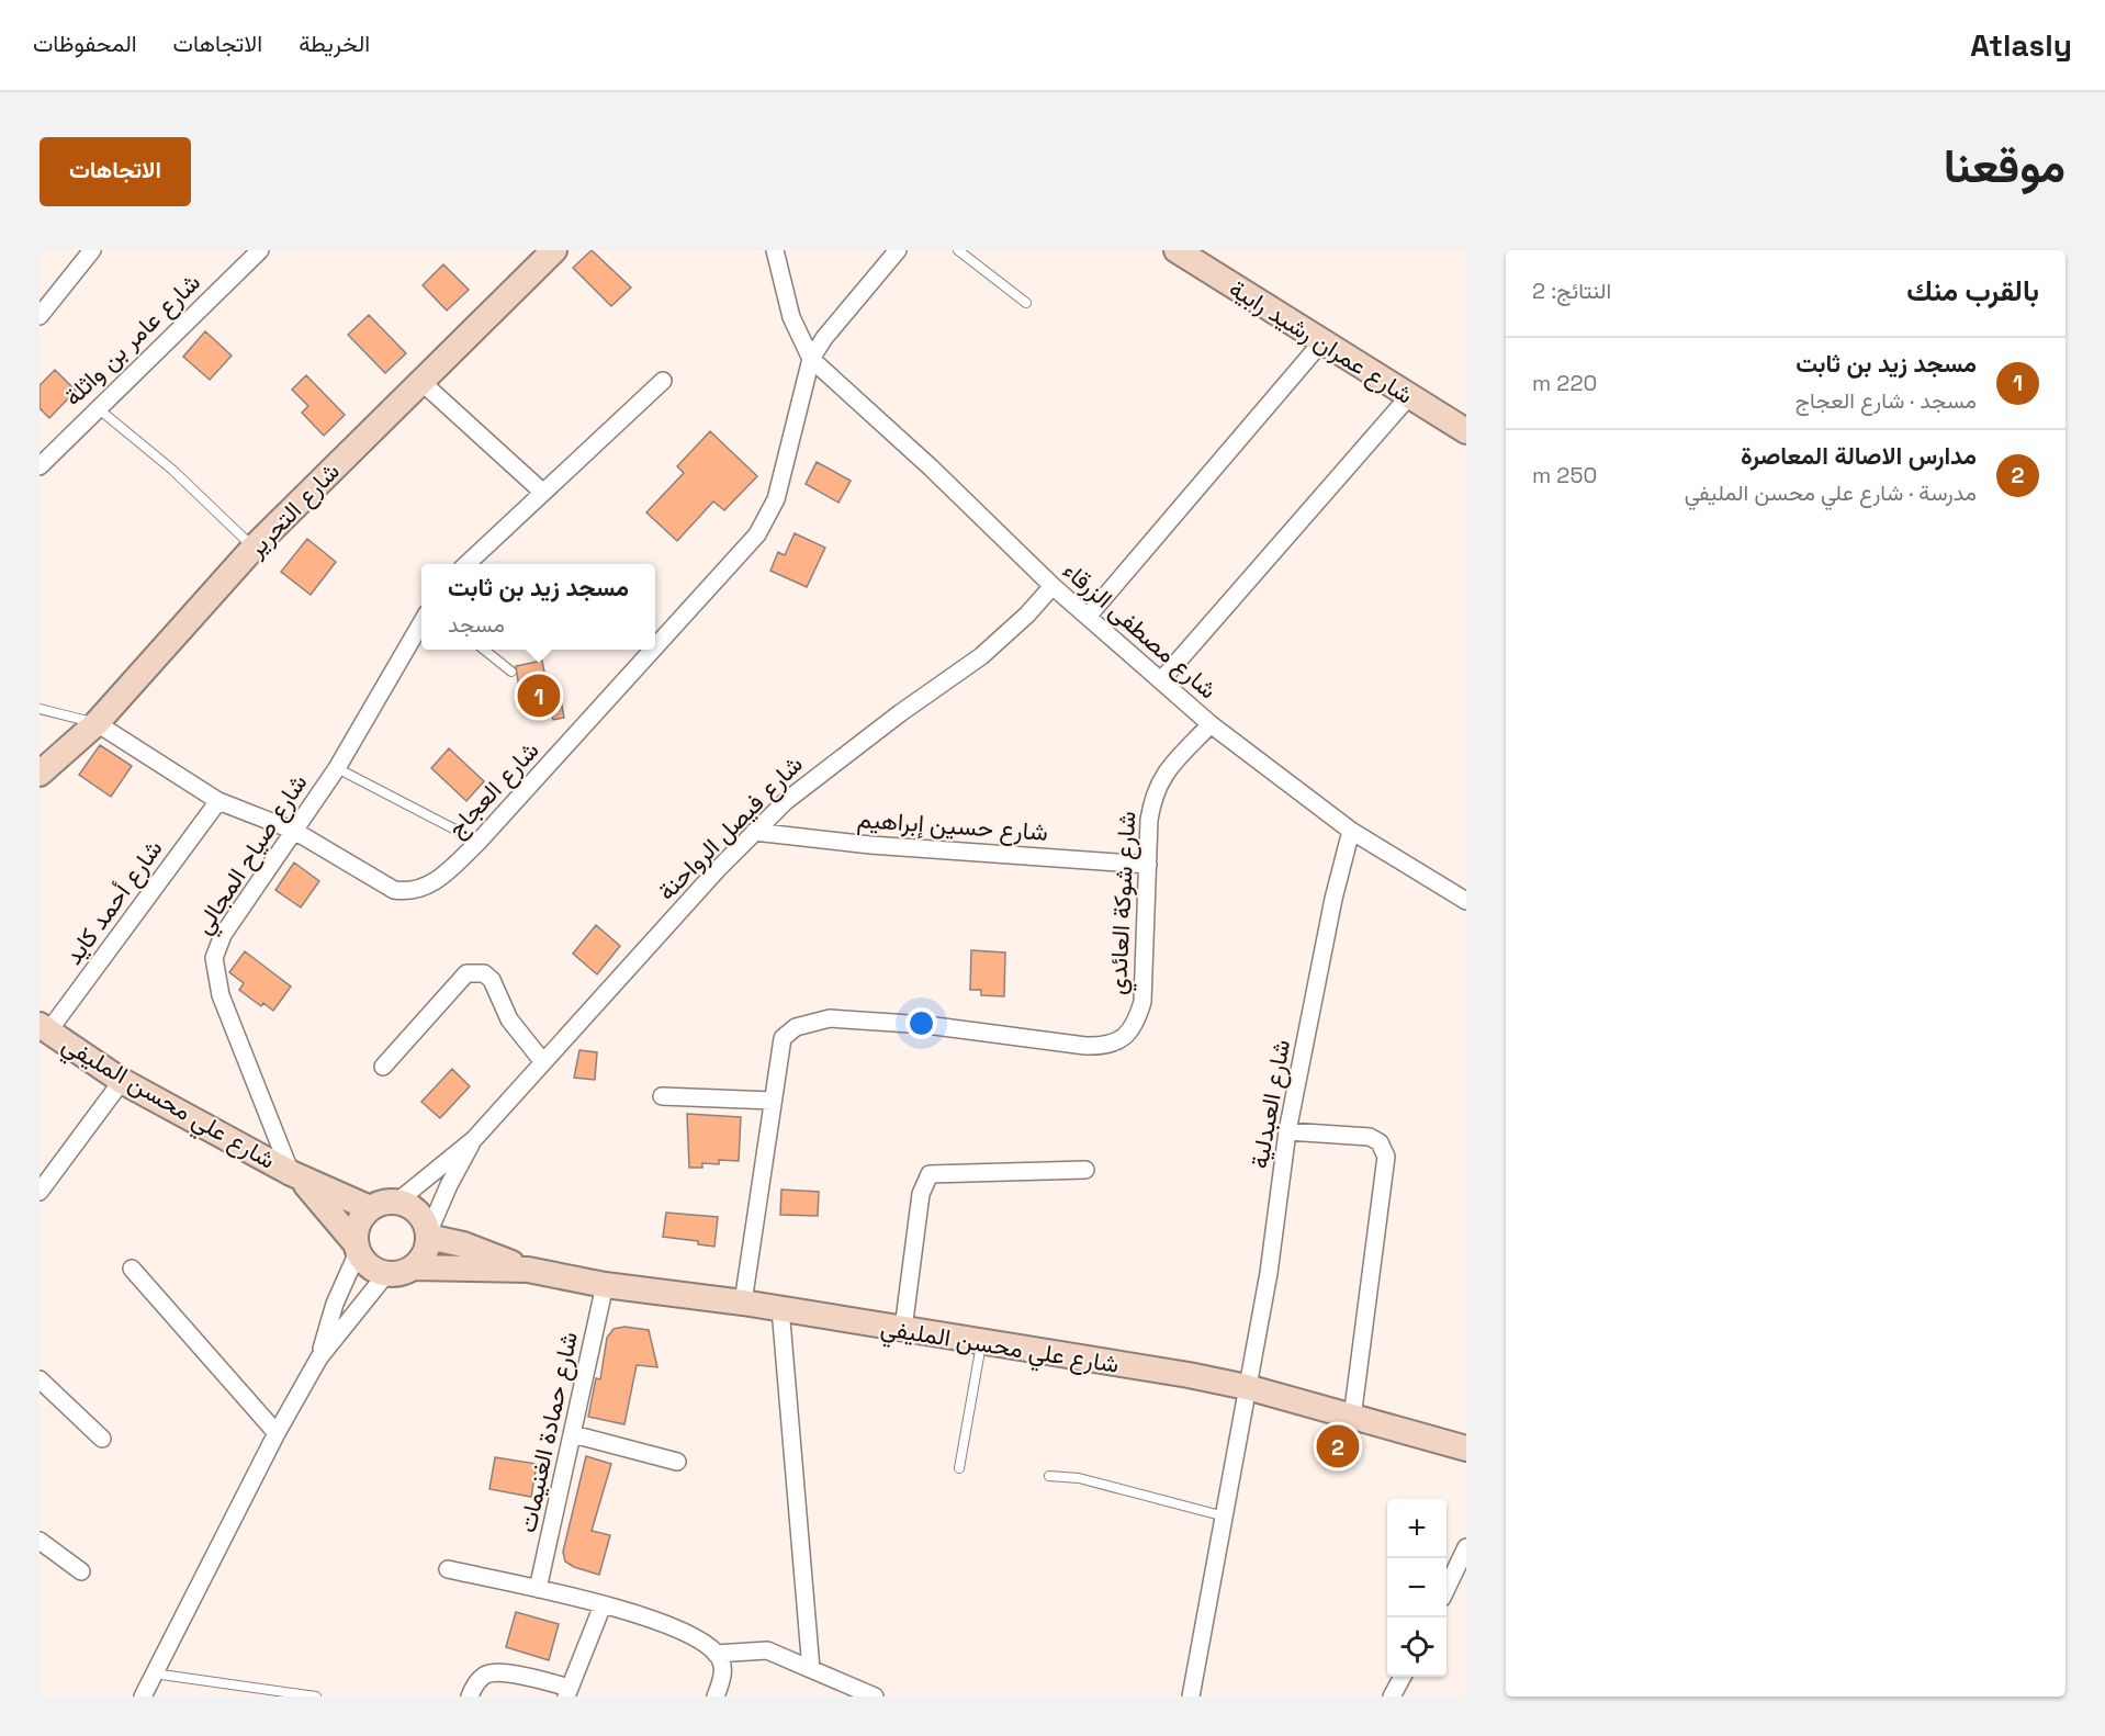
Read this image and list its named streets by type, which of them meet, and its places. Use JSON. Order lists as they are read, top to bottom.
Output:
{
  "streets": {
    "street": [
      "شارع عامر بن واثلة",
      "شارع عمران رشيد رابية",
      "شارع التحرير",
      "شارع مصطفى الزرقاء",
      "شارع العجاج",
      "شارع حسين إبراهيم",
      "شارع فيصل الرواحنة",
      "شارع صياح المجالي",
      "شارع أحمد كايد",
      "شارع شوكة العائدي",
      "شارع علي محسن المليفي",
      "شارع العبدلية",
      "شارع حمادة الغنيمات"
    ]
  },
  "crossings": [
    ["شارع التحرير", "شارع العجاج"],
    ["شارع مصطفى الزرقاء", "شارع العجاج"],
    ["شارع مصطفى الزرقاء", "شارع فيصل الرواحنة"],
    ["شارع مصطفى الزرقاء", "شارع شوكة العائدي"],
    ["شارع مصطفى الزرقاء", "شارع العبدلية"],
    ["شارع العجاج", "شارع صياح المجالي"],
    ["شارع العجاج", "شارع أحمد كايد"],
    ["شارع حسين إبراهيم", "شارع فيصل الرواحنة"],
    ["شارع حسين إبراهيم", "شارع شوكة العائدي"],
    ["شارع فيصل الرواحنة", "شارع علي محسن المليفي"],
    ["شارع صياح المجالي", "شارع علي محسن المليفي"],
    ["شارع أحمد كايد", "شارع علي محسن المليفي"],
    ["شارع شوكة العائدي", "شارع علي محسن المليفي"],
    ["شارع علي محسن المليفي", "شارع العبدلية"],
    ["شارع علي محسن المليفي", "شارع حمادة الغنيمات"]
  ],
  "page": {
    "header": "Atlasly",
    "nav": ["الخريطة", "الاتجاهات", "المحفوظات"],
    "title": "موقعنا",
    "buttons": "الاتجاهات",
    "heading": ["بالقرب منك", "النتائج: 2"],
    "list": [
      {
        "mark": "1",
        "name": "مسجد زيد بن ثابت",
        "note": "مسجد · شارع العجاج",
        "value": "220 m"
      },
      {
        "mark": "2",
        "name": "مدارس الاصالة المعاصرة",
        "note": "مدرسة · شارع علي محسن المليفي",
        "value": "250 m"
      }
    ],
    "popup": ["مسجد زيد بن ثابت", "مسجد"],
    "pins": ["1", "2"],
    "map_buttons": ["+", "−"]
  }
}
